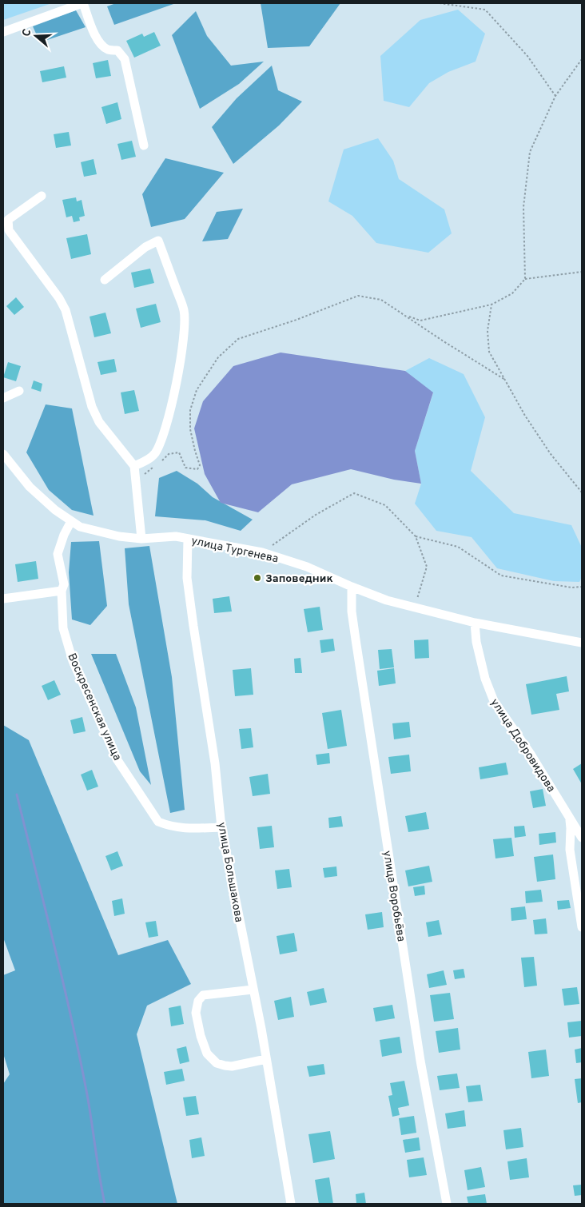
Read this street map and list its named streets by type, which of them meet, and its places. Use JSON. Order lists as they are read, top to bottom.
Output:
{
  "streets": {
    "street": [
      "улица Тургенева",
      "Воскресенская улица",
      "улица Добровидова",
      "улица Большакова",
      "улица Воробьёва"
    ]
  },
  "crossings": [
    ["улица Тургенева", "Воскресенская улица"],
    ["улица Тургенева", "улица Добровидова"],
    ["улица Тургенева", "улица Большакова"],
    ["улица Тургенева", "улица Воробьёва"],
    ["Воскресенская улица", "улица Большакова"]
  ],
  "places": ["Заповедник"],
  "north": "left"
}
